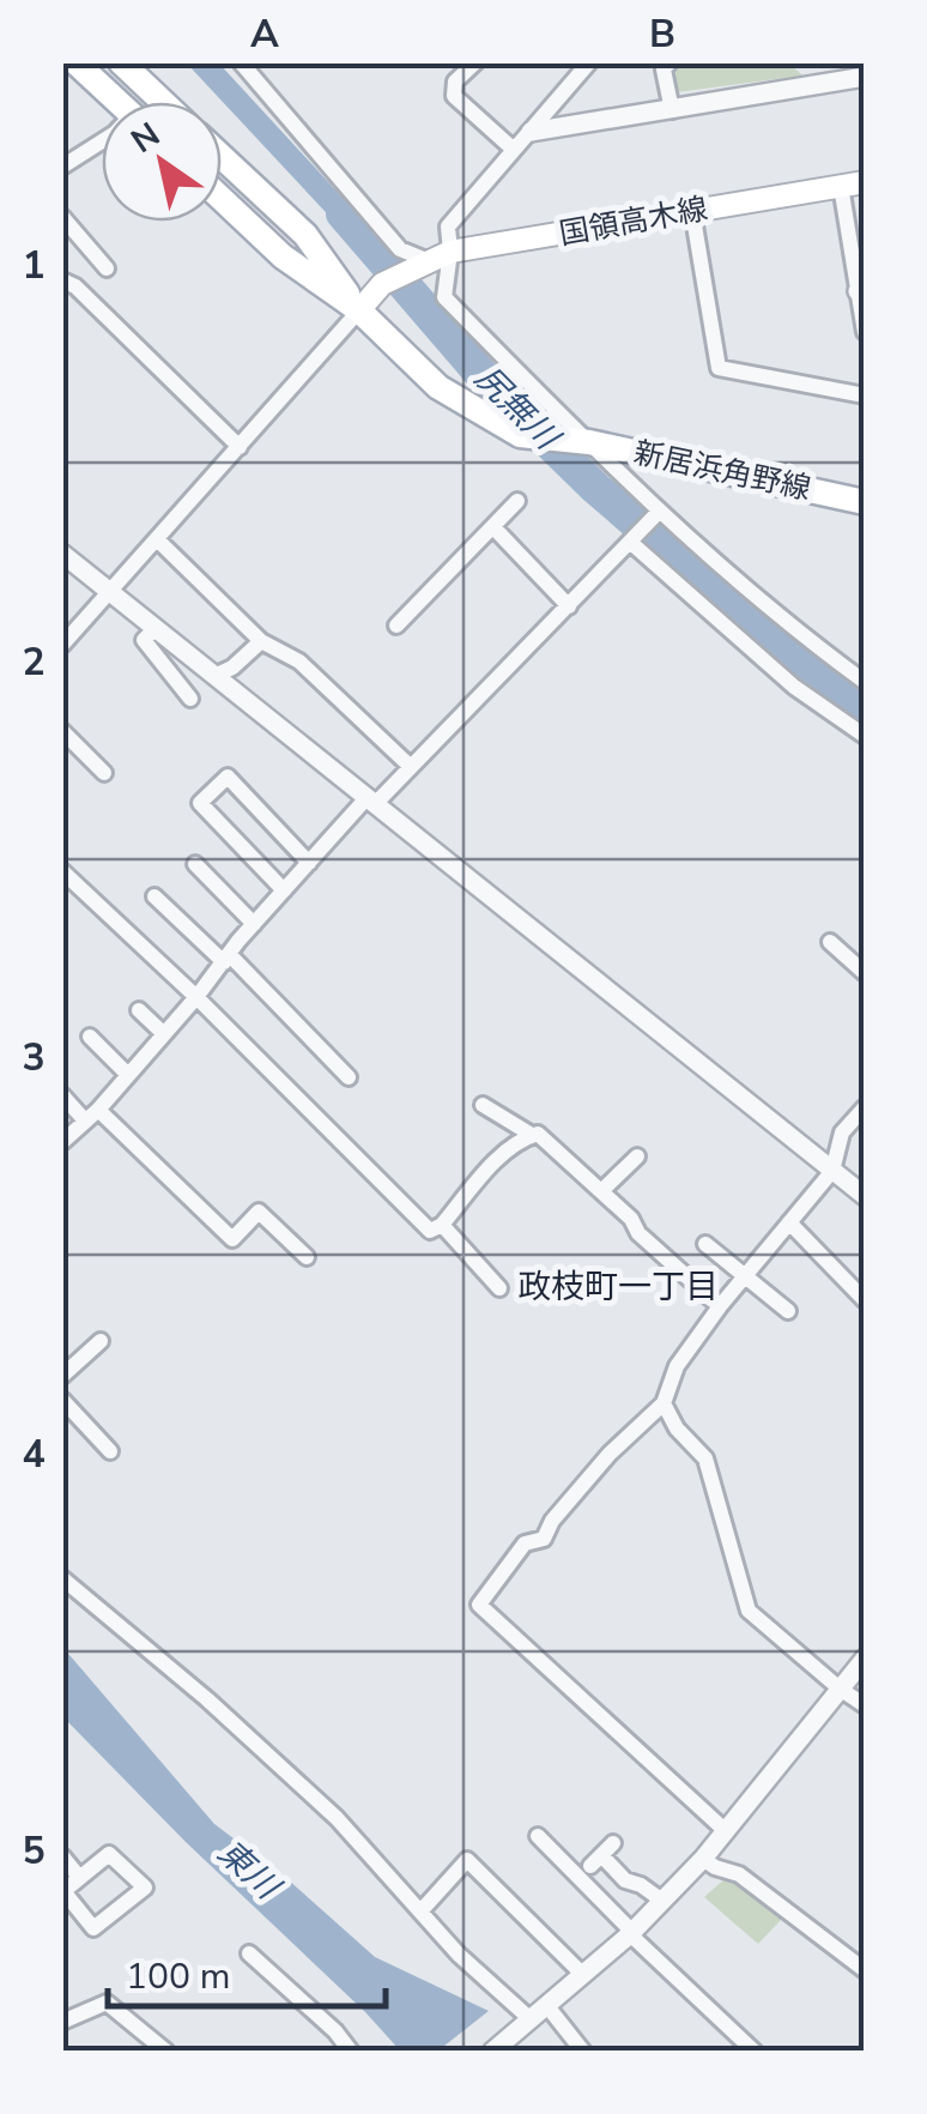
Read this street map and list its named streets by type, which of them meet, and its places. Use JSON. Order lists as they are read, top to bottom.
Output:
{
  "streets": {
    "main road": ["国領高木線", "新居浜角野線"]
  },
  "crossings": [
    ["国領高木線", "新居浜角野線"]
  ],
  "districts": ["政枝町一丁目"],
  "water": ["尻無川", "東川"],
  "scale_bar": "100 m",
  "north": "top left",
  "grid": {
    "columns": ["A", "B"],
    "rows": [
      "1",
      "2",
      "3",
      "4",
      "5"
    ]
  }
}
